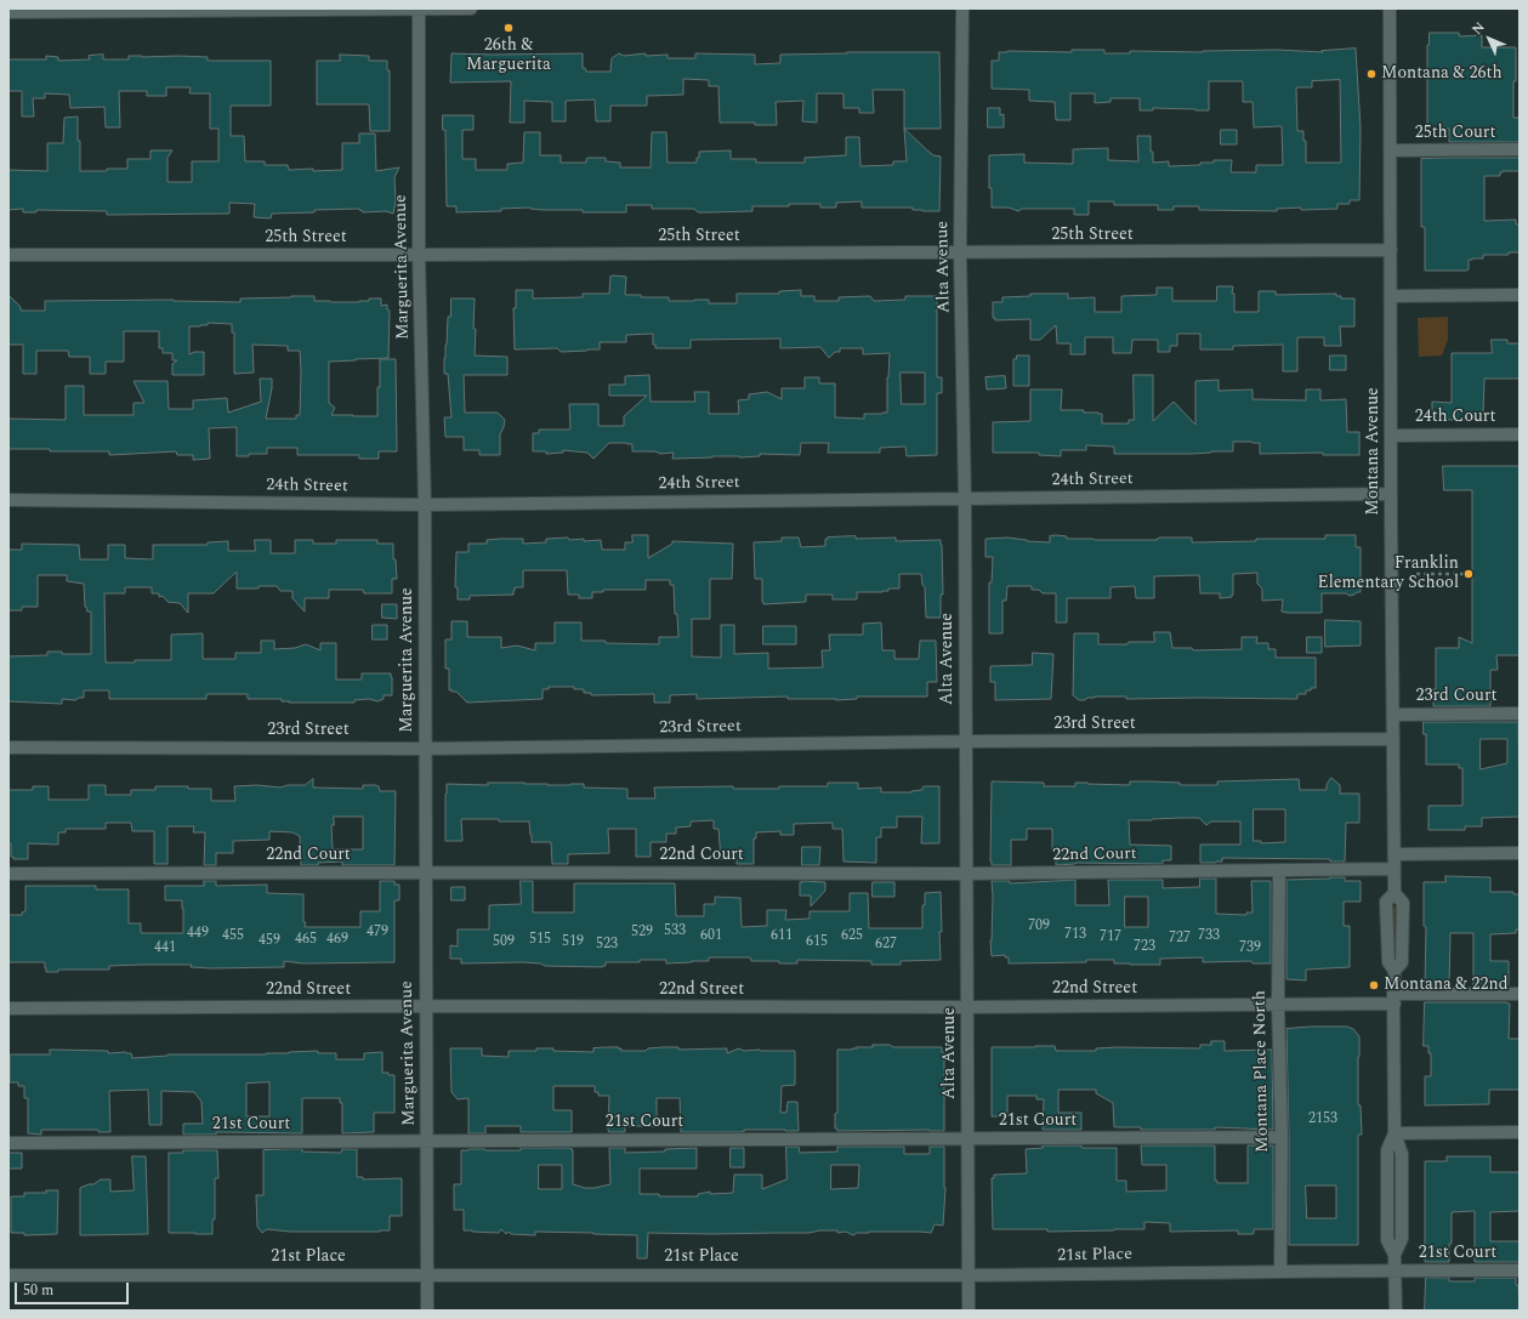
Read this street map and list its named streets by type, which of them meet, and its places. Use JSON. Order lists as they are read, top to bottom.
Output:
{
  "streets": {
    "street": [
      "25th Court",
      "25th Street",
      "Marguerita Avenue",
      "Alta Avenue",
      "24th Court",
      "Montana Avenue",
      "24th Street",
      "23rd Court",
      "23rd Street",
      "22nd Court",
      "22nd Street",
      "Montana Place North",
      "21st Court",
      "21st Place"
    ]
  },
  "crossings": [
    ["25th Court", "Montana Avenue"],
    ["25th Street", "Marguerita Avenue"],
    ["25th Street", "Alta Avenue"],
    ["25th Street", "Montana Avenue"],
    ["Marguerita Avenue", "24th Street"],
    ["Marguerita Avenue", "23rd Street"],
    ["Marguerita Avenue", "22nd Court"],
    ["Marguerita Avenue", "22nd Street"],
    ["Marguerita Avenue", "21st Court"],
    ["Marguerita Avenue", "21st Place"],
    ["Alta Avenue", "24th Street"],
    ["Alta Avenue", "23rd Street"],
    ["Alta Avenue", "22nd Court"],
    ["Alta Avenue", "22nd Street"],
    ["Alta Avenue", "21st Court"],
    ["Alta Avenue", "21st Place"],
    ["24th Court", "Montana Avenue"],
    ["Montana Avenue", "24th Street"],
    ["Montana Avenue", "23rd Court"],
    ["Montana Avenue", "23rd Street"],
    ["Montana Avenue", "22nd Court"],
    ["Montana Avenue", "22nd Street"],
    ["Montana Avenue", "21st Court"],
    ["Montana Avenue", "21st Place"],
    ["22nd Court", "Montana Place North"],
    ["22nd Street", "Montana Place North"],
    ["Montana Place North", "21st Court"],
    ["Montana Place North", "21st Place"],
    ["21st Court", "21st Place"]
  ],
  "places": [
    "26th & Marguerita",
    "Montana & 26th",
    "Franklin Elementary School",
    "Montana & 22nd"
  ],
  "house_numbers": [
    "709",
    "533",
    "479",
    "529",
    "449",
    "713",
    "455",
    "601",
    "611",
    "625",
    "733",
    "717",
    "727",
    "465",
    "469",
    "515",
    "459",
    "509",
    "519",
    "615",
    "523",
    "627",
    "723",
    "441",
    "739",
    "2153"
  ],
  "scale_bar": "50 m",
  "north": "top left"
}
